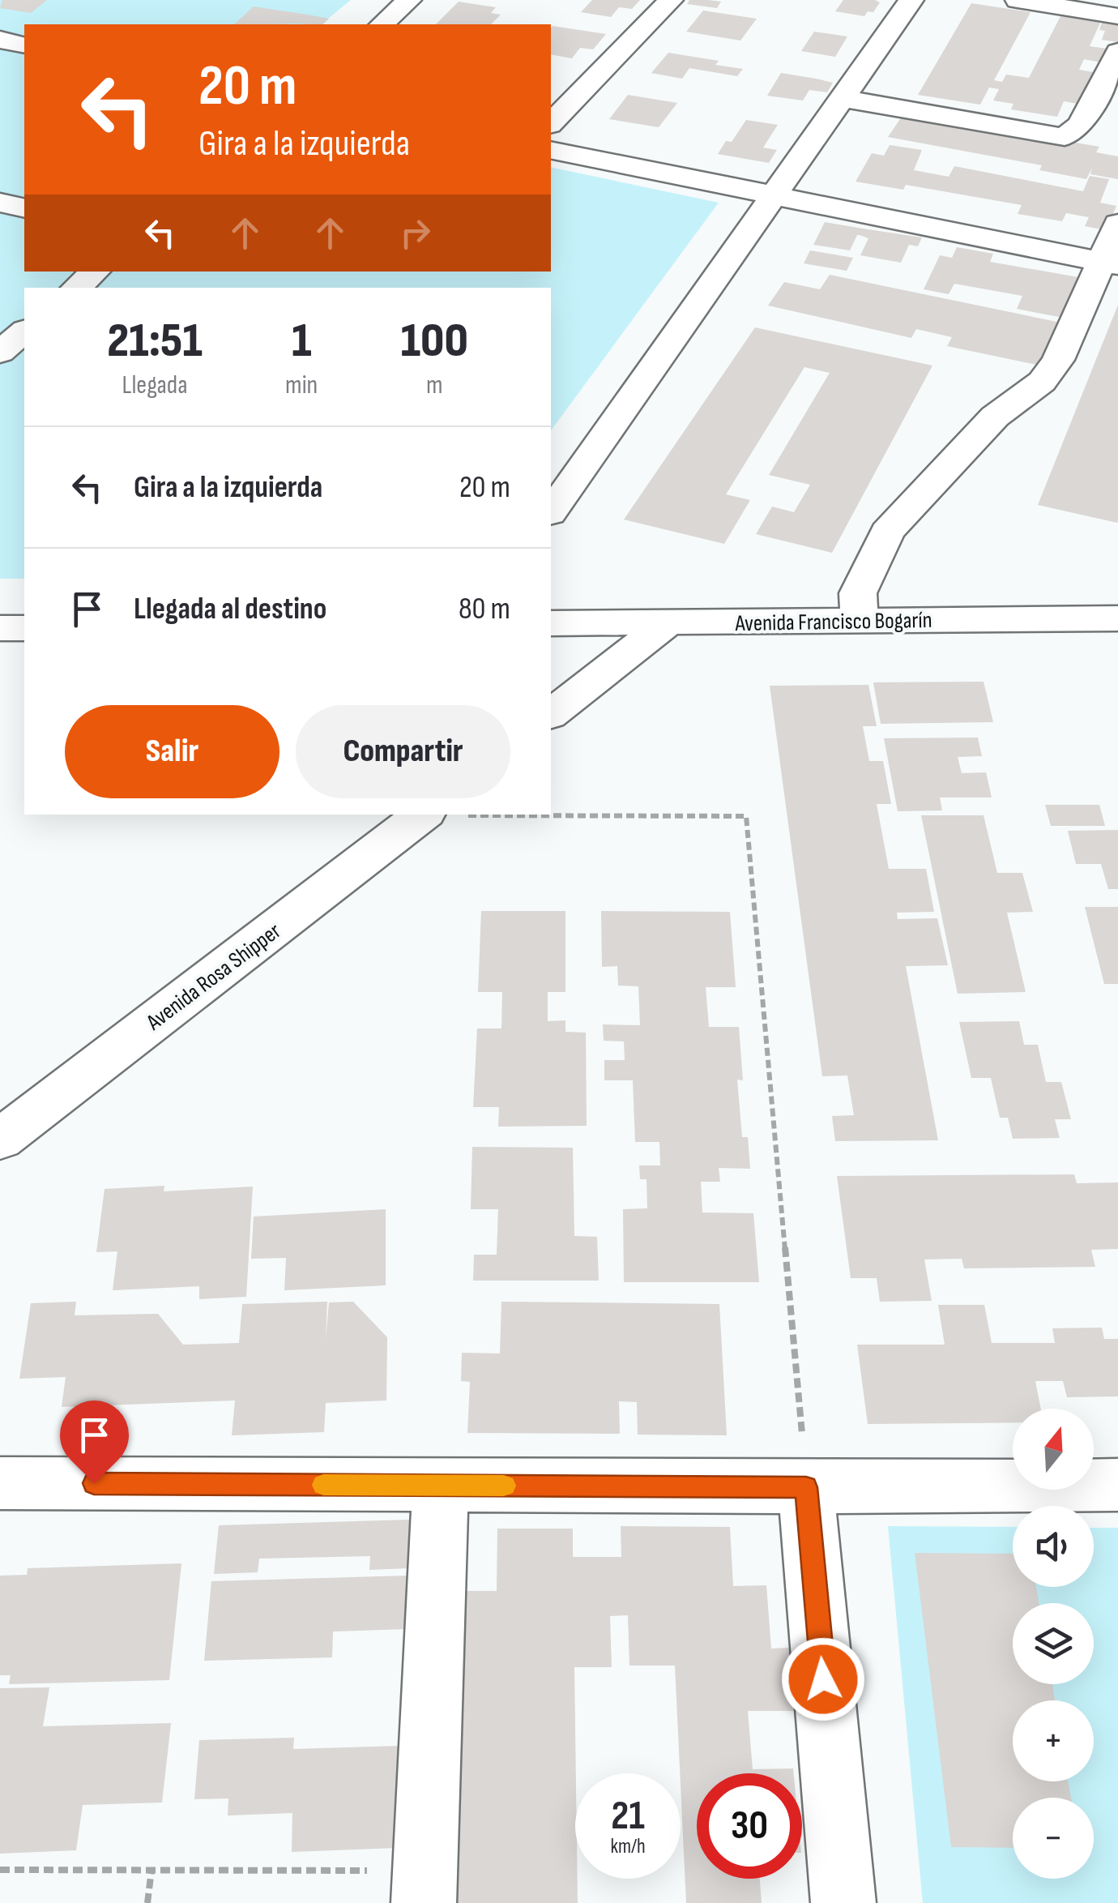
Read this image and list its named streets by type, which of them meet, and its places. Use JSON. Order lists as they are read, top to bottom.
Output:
{
  "streets": {
    "street": ["Avenida Francisco Bogarín", "Avenida Rosa Shipper"]
  },
  "north": "top",
  "page": {
    "turn": ["20 m", "Gira a la izquierda"],
    "eta": [
      "21:51",
      "Llegada",
      "1",
      "min",
      "100",
      "m"
    ],
    "list": [
      {
        "name": "Gira a la izquierda",
        "value": "20 m"
      },
      {
        "name": "Llegada al destino",
        "value": "80 m"
      }
    ],
    "buttons": ["Salir", "Compartir"],
    "map_buttons": ["+", "−"],
    "speed": "21 km/h",
    "limit": "30"
  }
}
